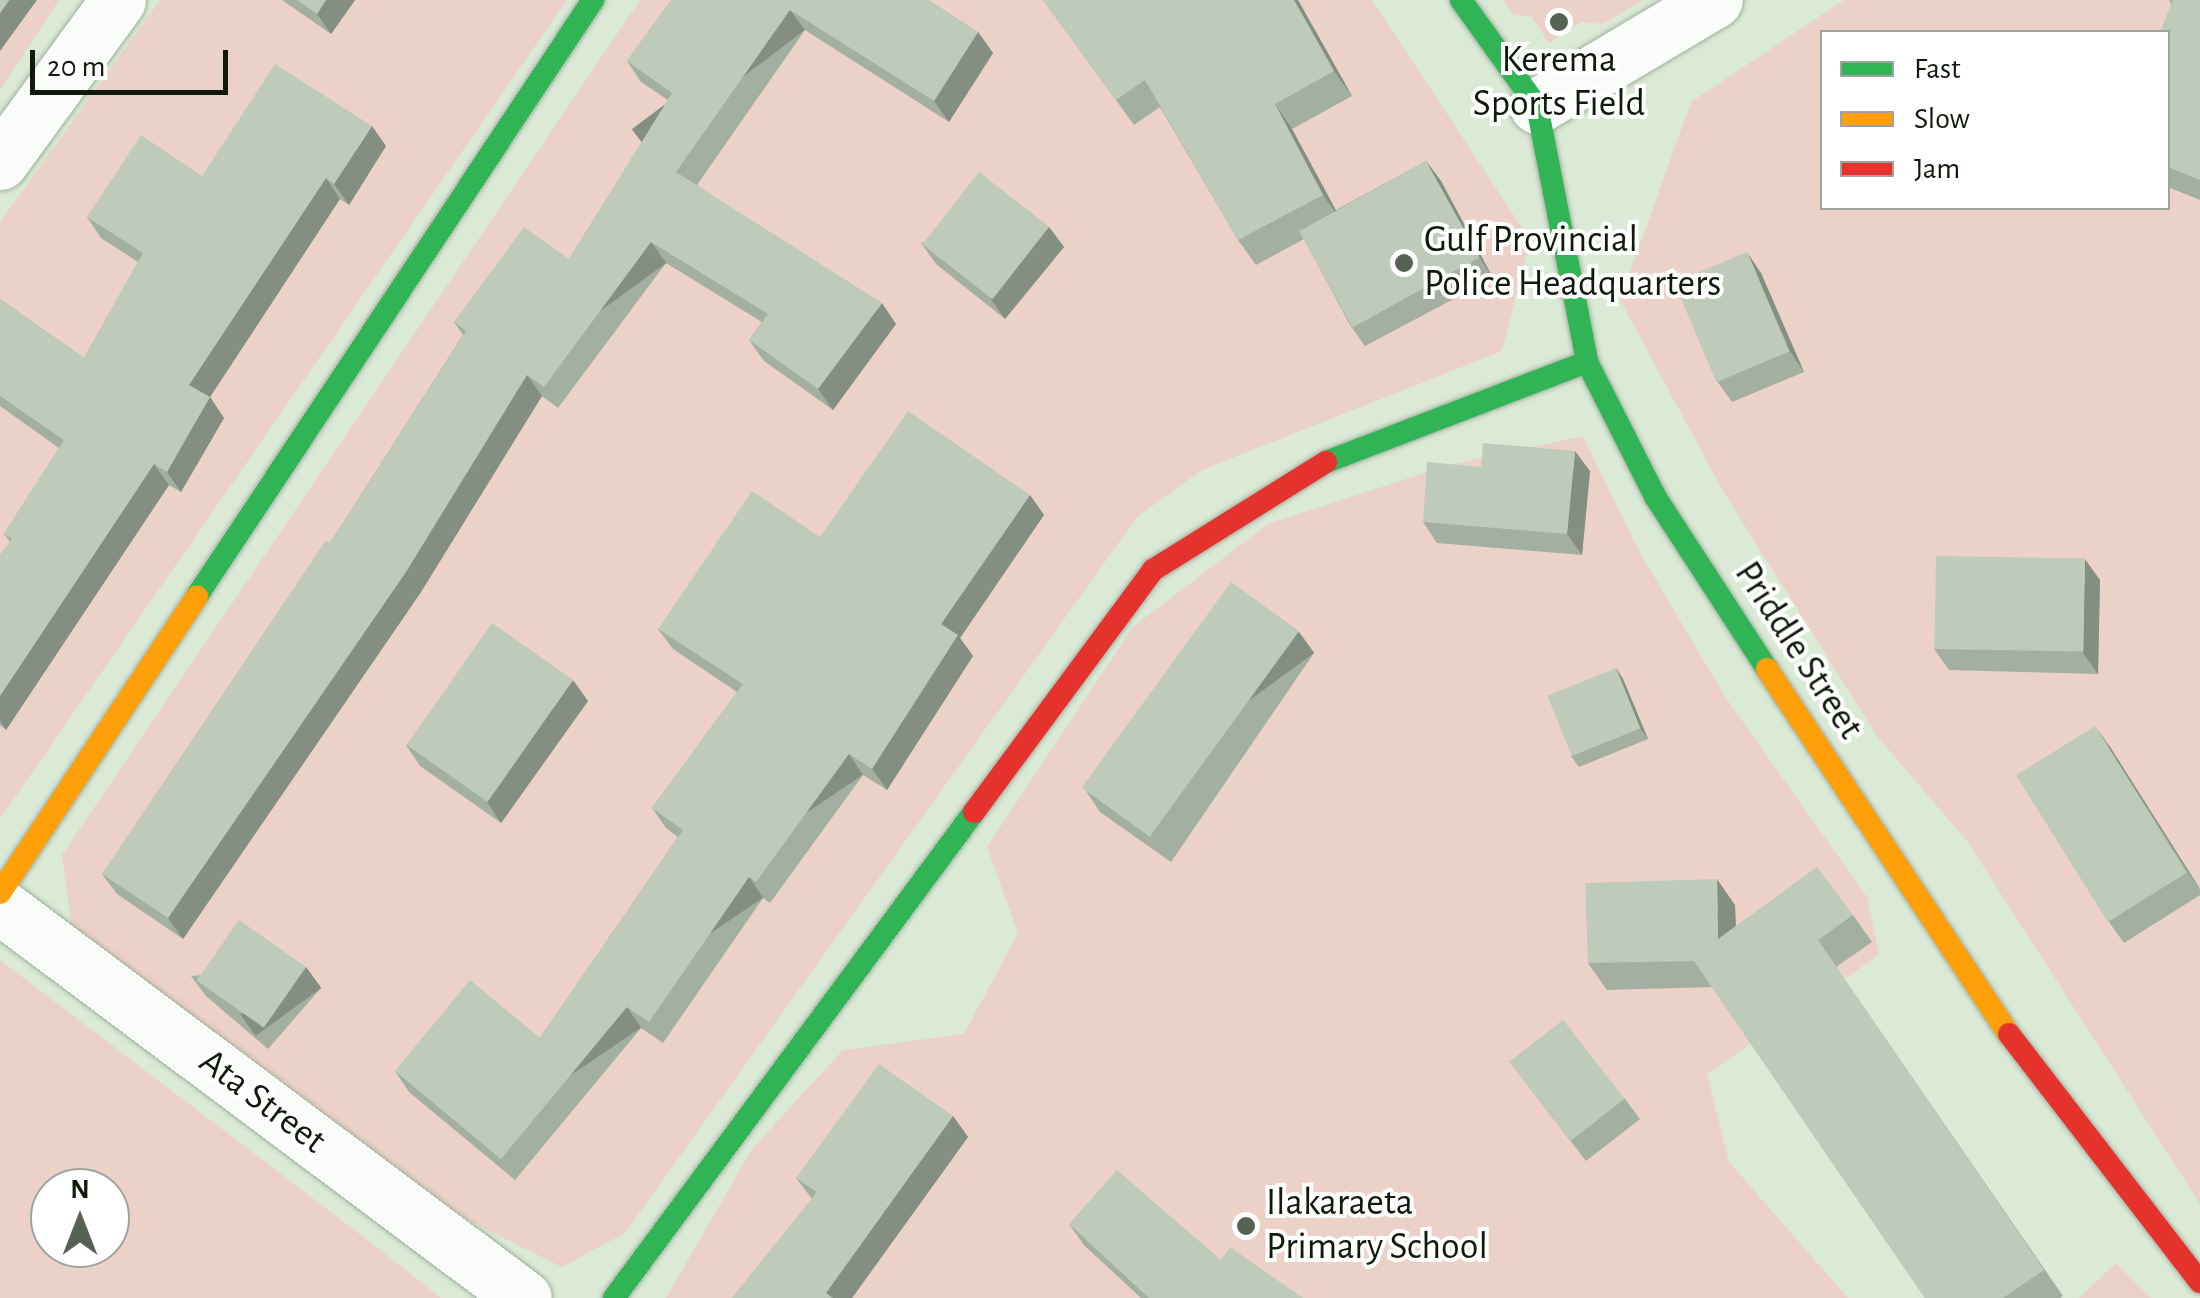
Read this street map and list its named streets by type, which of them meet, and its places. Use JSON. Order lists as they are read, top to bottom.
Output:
{
  "streets": {
    "street": ["Priddle Street", "Ata Street"]
  },
  "places": ["Kerema Sports Field", "Gulf Provincial Police Headquarters", "Ilakaraeta Primary School"],
  "legend": ["Fast", "Slow", "Jam"],
  "scale_bar": "20 m",
  "north": "top"
}
